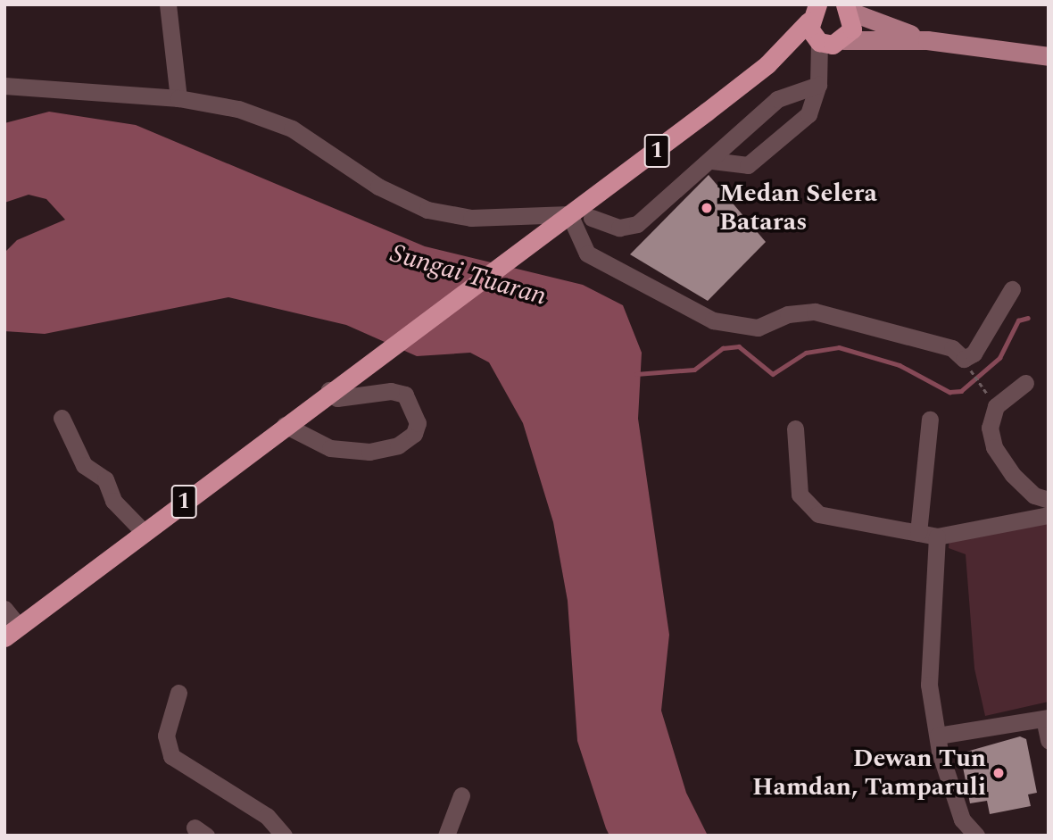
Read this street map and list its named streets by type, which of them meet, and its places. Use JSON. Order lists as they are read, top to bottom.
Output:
{
  "streets": {
    "highway": ["1"]
  },
  "water": ["Sungai Tuaran"],
  "places": ["Medan Selera Bataras", "Dewan Tun Hamdan, Tamparuli"]
}
